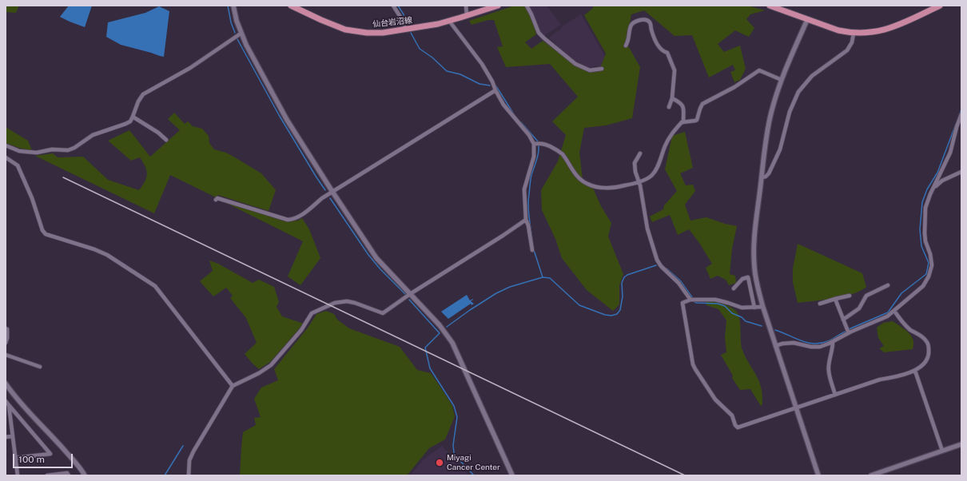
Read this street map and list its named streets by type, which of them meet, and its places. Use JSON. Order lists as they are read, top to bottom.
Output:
{
  "streets": {
    "main road": ["仙台岩沼線"]
  },
  "places": ["Miyagi Cancer Center"],
  "scale_bar": "100 m"
}
